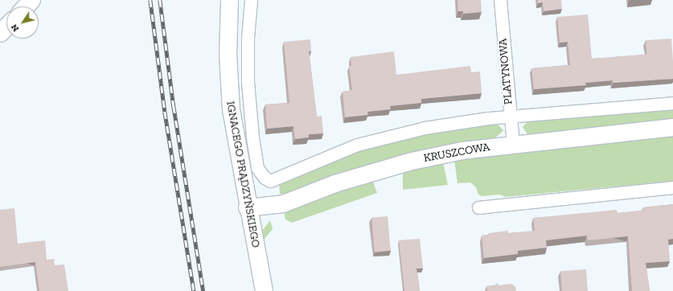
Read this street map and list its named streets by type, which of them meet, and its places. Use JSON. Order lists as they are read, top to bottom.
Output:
{
  "streets": {
    "main road": ["KRUSZCOWA", "IGNACEGO PRĄDZYŃSKIEGO"],
    "street": ["PLATYNOWA"]
  },
  "crossings": [
    ["PLATYNOWA", "KRUSZCOWA"],
    ["PLATYNOWA", "IGNACEGO PRĄDZYŃSKIEGO"],
    ["KRUSZCOWA", "IGNACEGO PRĄDZYŃSKIEGO"]
  ],
  "north": "bottom left"
}
